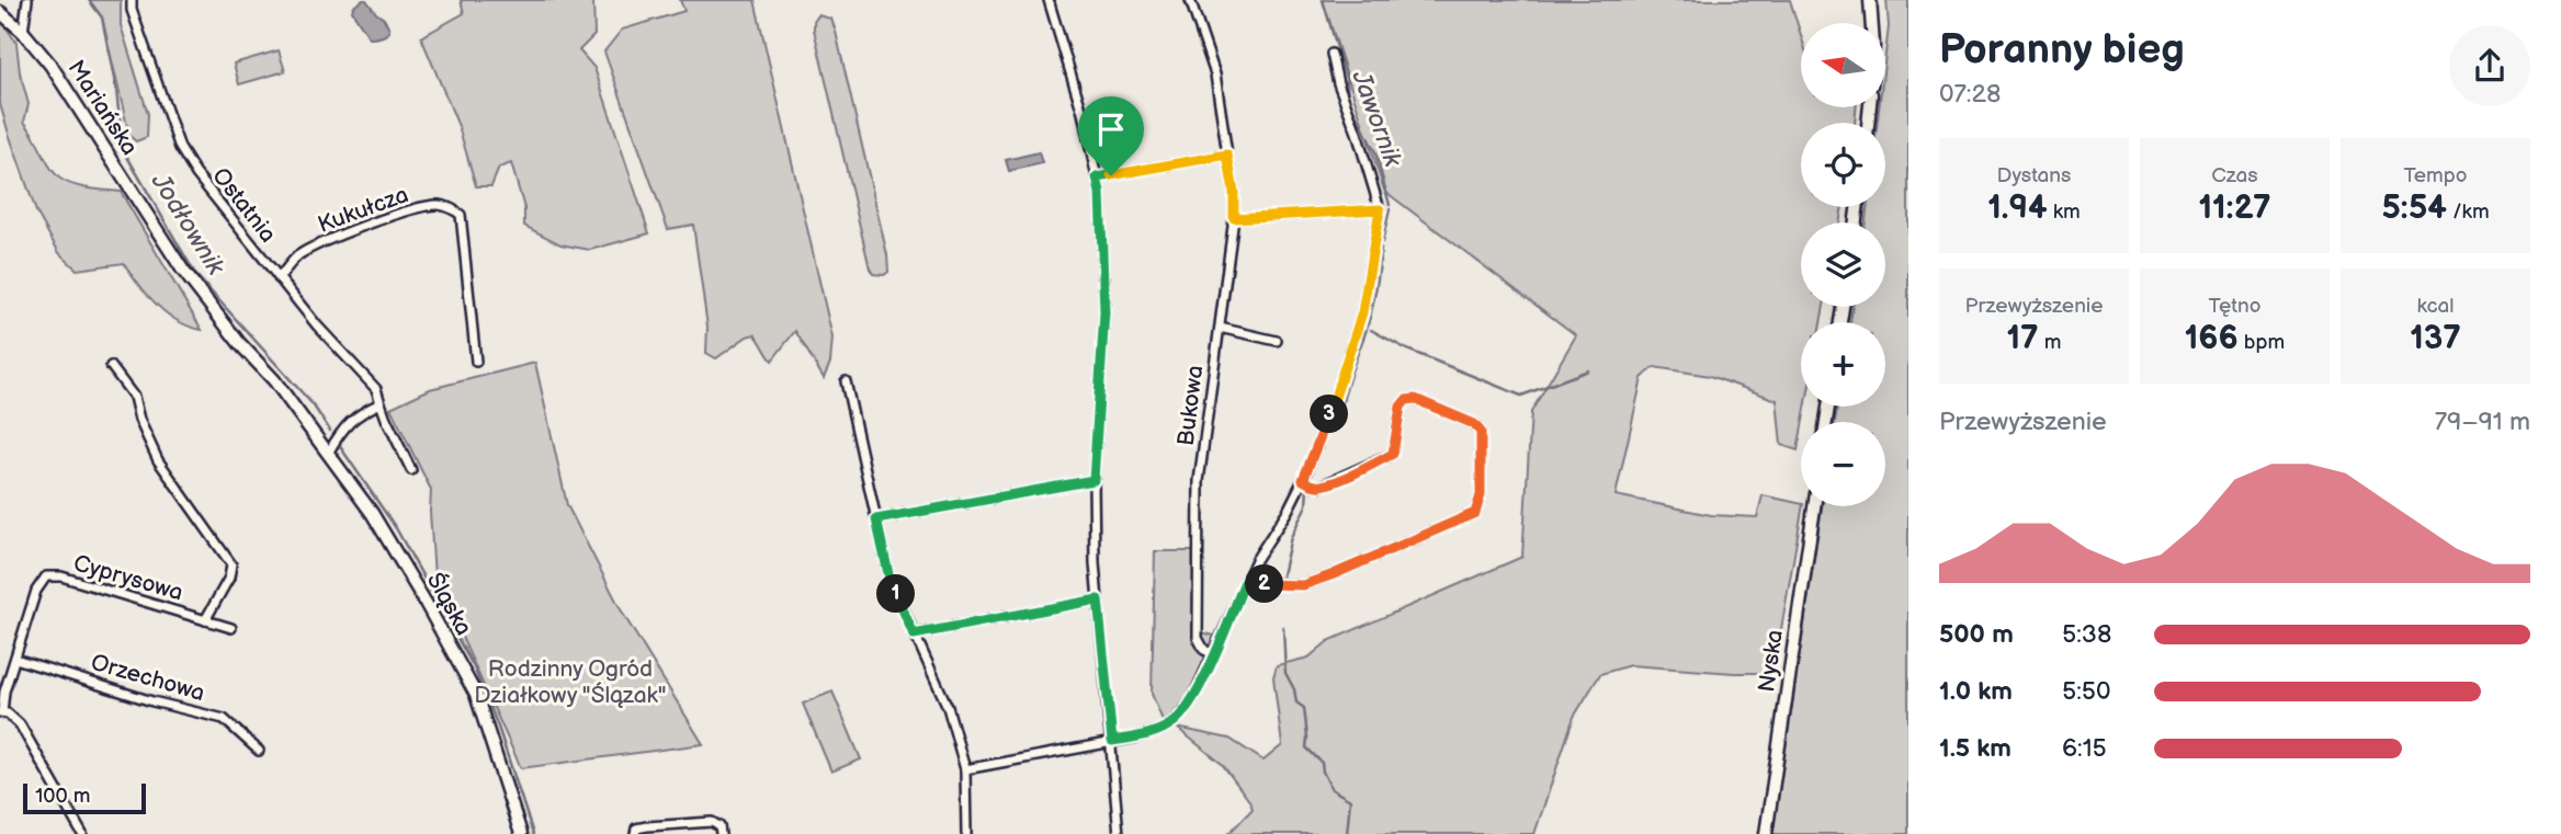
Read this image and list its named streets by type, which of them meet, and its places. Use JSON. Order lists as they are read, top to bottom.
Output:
{
  "streets": {
    "street": [
      "Mariańska",
      "Ostatnia",
      "Kukułcza",
      "Bukowa",
      "Cyprysowa",
      "Śląska",
      "Nyska",
      "Orzechowa"
    ]
  },
  "crossings": [
    ["Mariańska", "Śląska"],
    ["Ostatnia", "Kukułcza"],
    ["Cyprysowa", "Orzechowa"]
  ],
  "water": ["Jawornik", "Jodłownik"],
  "parks": ["Rodzinny Ogród Działkowy \"Ślązak\""],
  "scale_bar": "100 m",
  "north": "left",
  "page": {
    "heading": ["Poranny bieg", "07:28"],
    "map_buttons": ["+", "−"],
    "stats": [
      ["Dystans", "1.94 km"],
      ["Czas", "11:27"],
      ["Tempo", "5:54 /km"],
      ["Przewyższenie", "17 m"],
      ["Tętno", "166 bpm"],
      ["kcal", "137"]
    ],
    "chart": ["Przewyższenie", "79–91 m"],
    "pins": ["3", "2", "1"],
    "list": [
      {
        "name": "500 m",
        "note": "5:38"
      },
      {
        "name": "1.0 km",
        "note": "5:50"
      },
      {
        "name": "1.5 km",
        "note": "6:15"
      }
    ],
    "scale": "100 m"
  }
}
